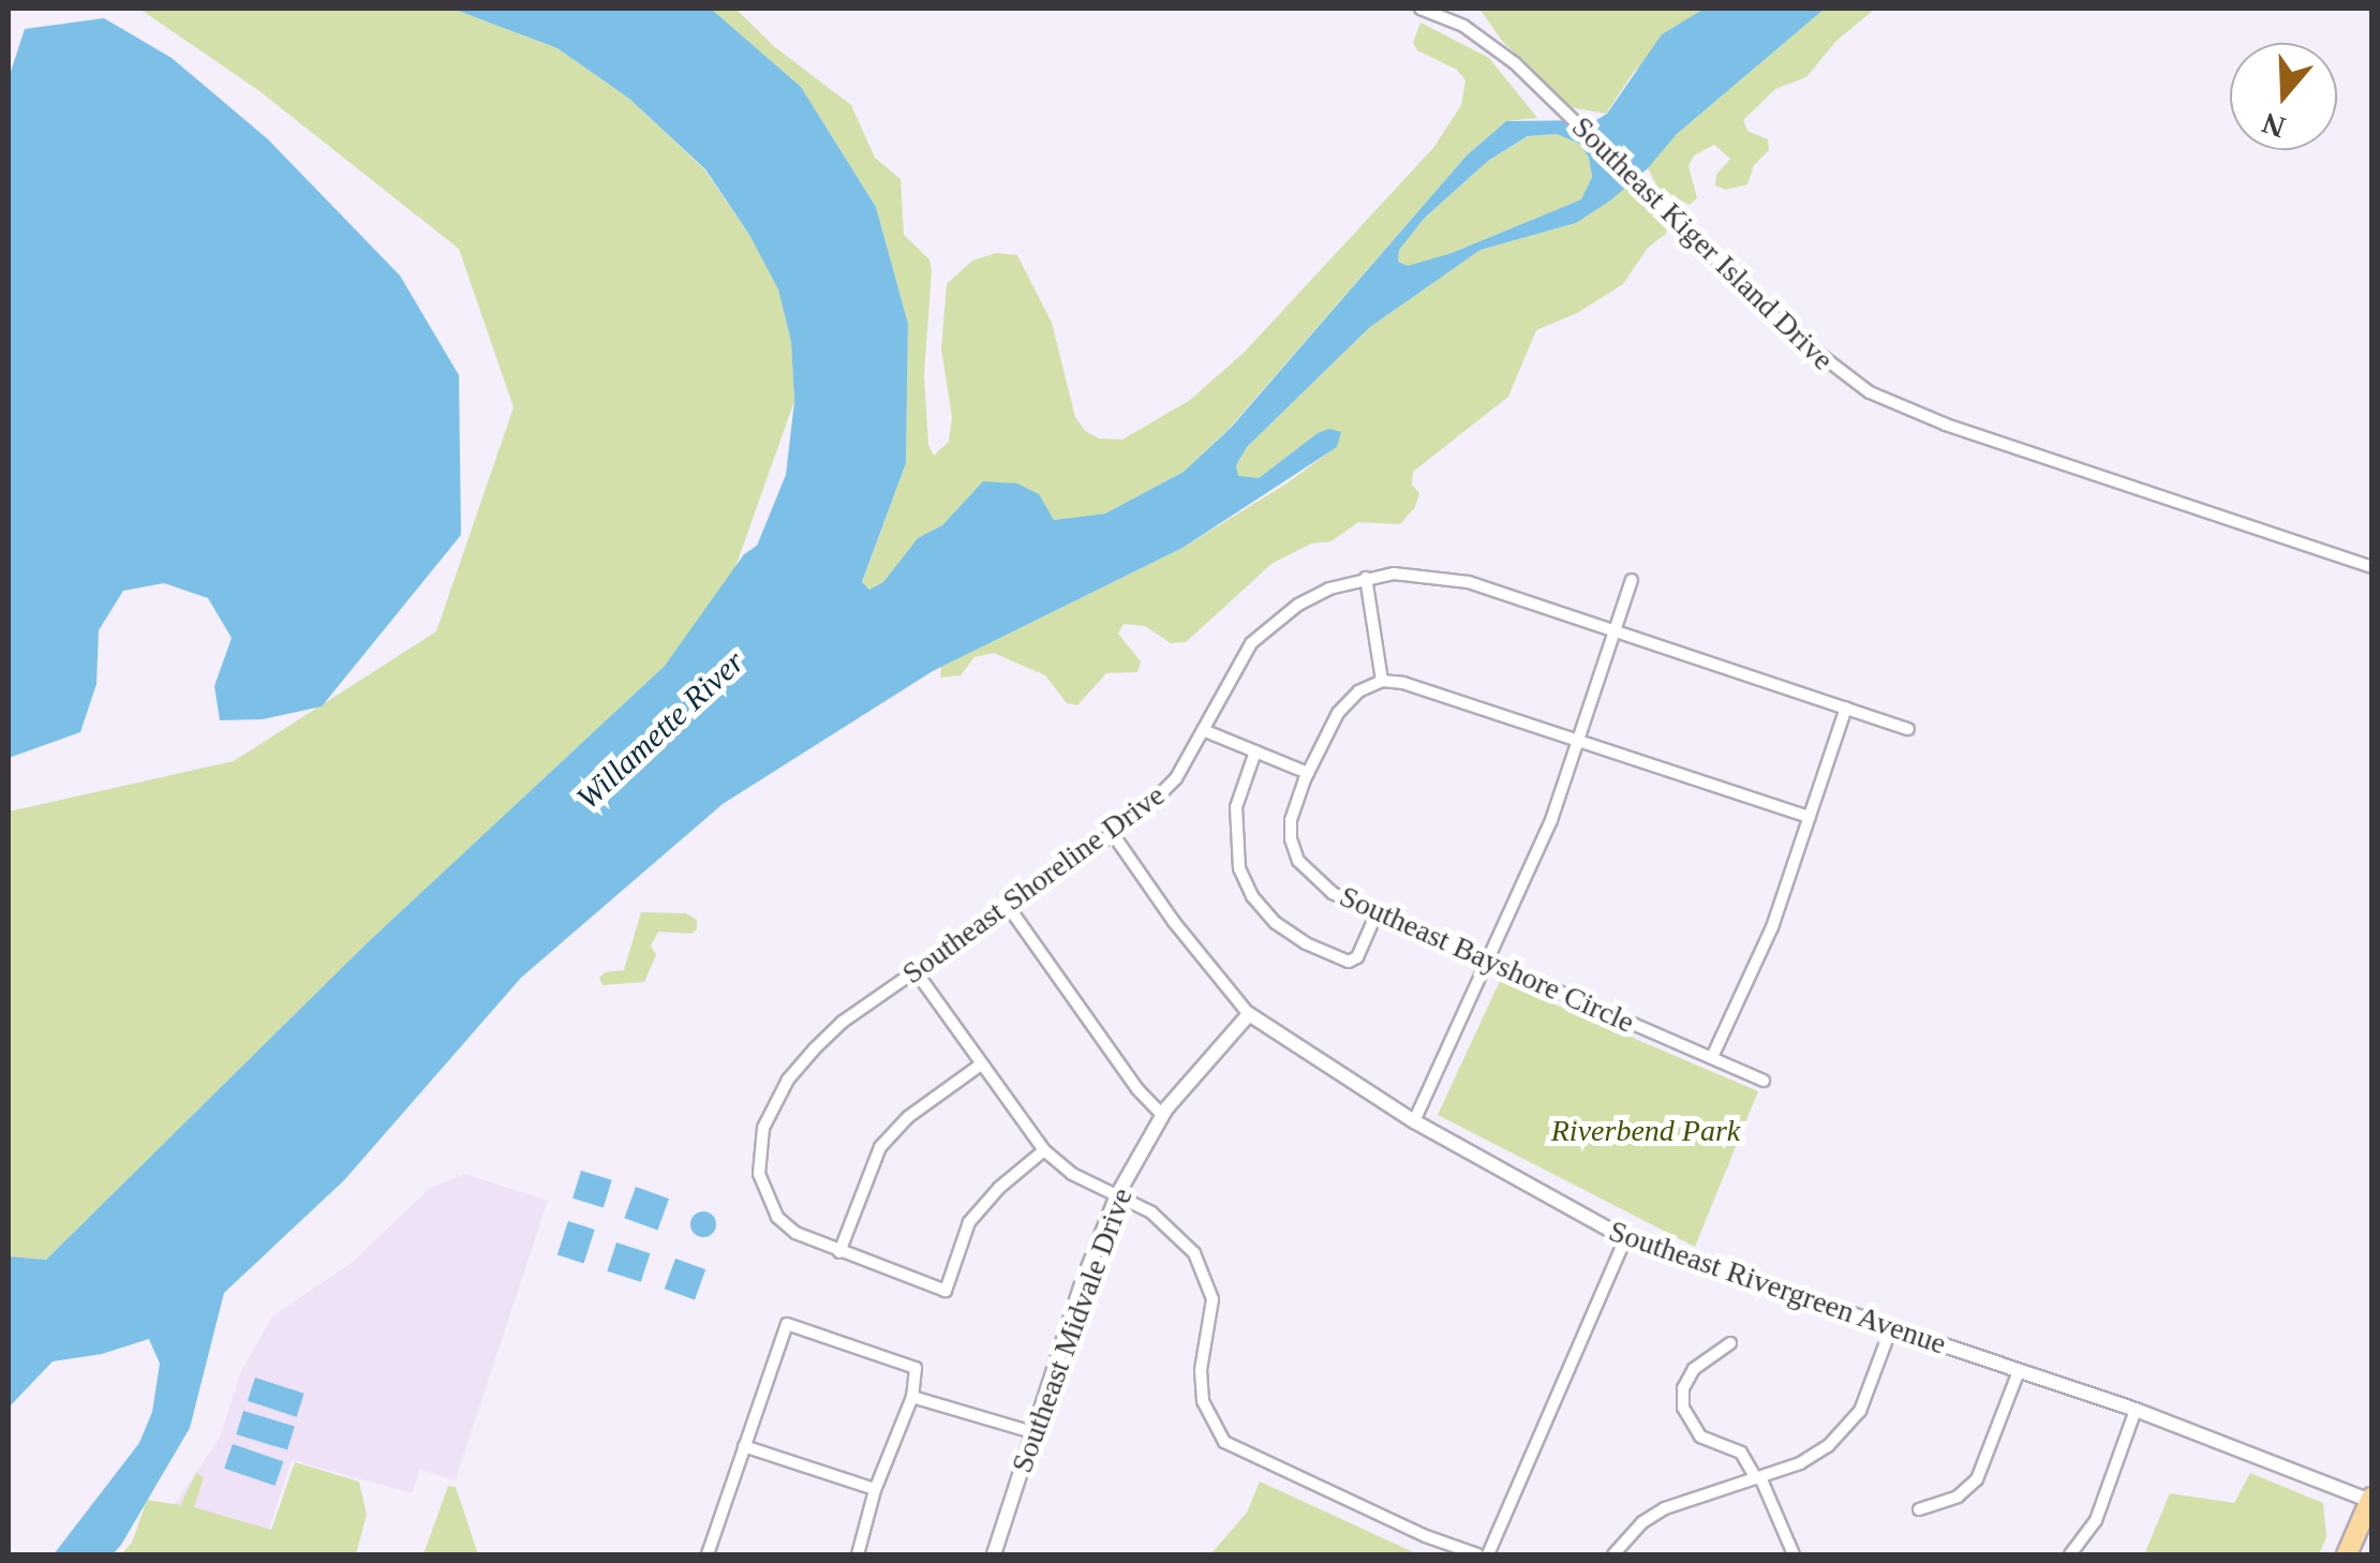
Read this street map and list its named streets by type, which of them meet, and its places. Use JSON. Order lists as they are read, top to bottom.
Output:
{
  "streets": {
    "street": [
      "Southeast Kiger Island Drive",
      "Southeast Shoreline Drive",
      "Southeast Bayshore Circle",
      "Southeast Rivergreen Avenue",
      "Southeast Midvale Drive"
    ]
  },
  "crossings": [
    ["Southeast Shoreline Drive", "Southeast Rivergreen Avenue"],
    ["Southeast Rivergreen Avenue", "Southeast Midvale Drive"]
  ],
  "water": ["Willamette River"],
  "parks": ["Riverbend Park"],
  "north": "bottom"
}
